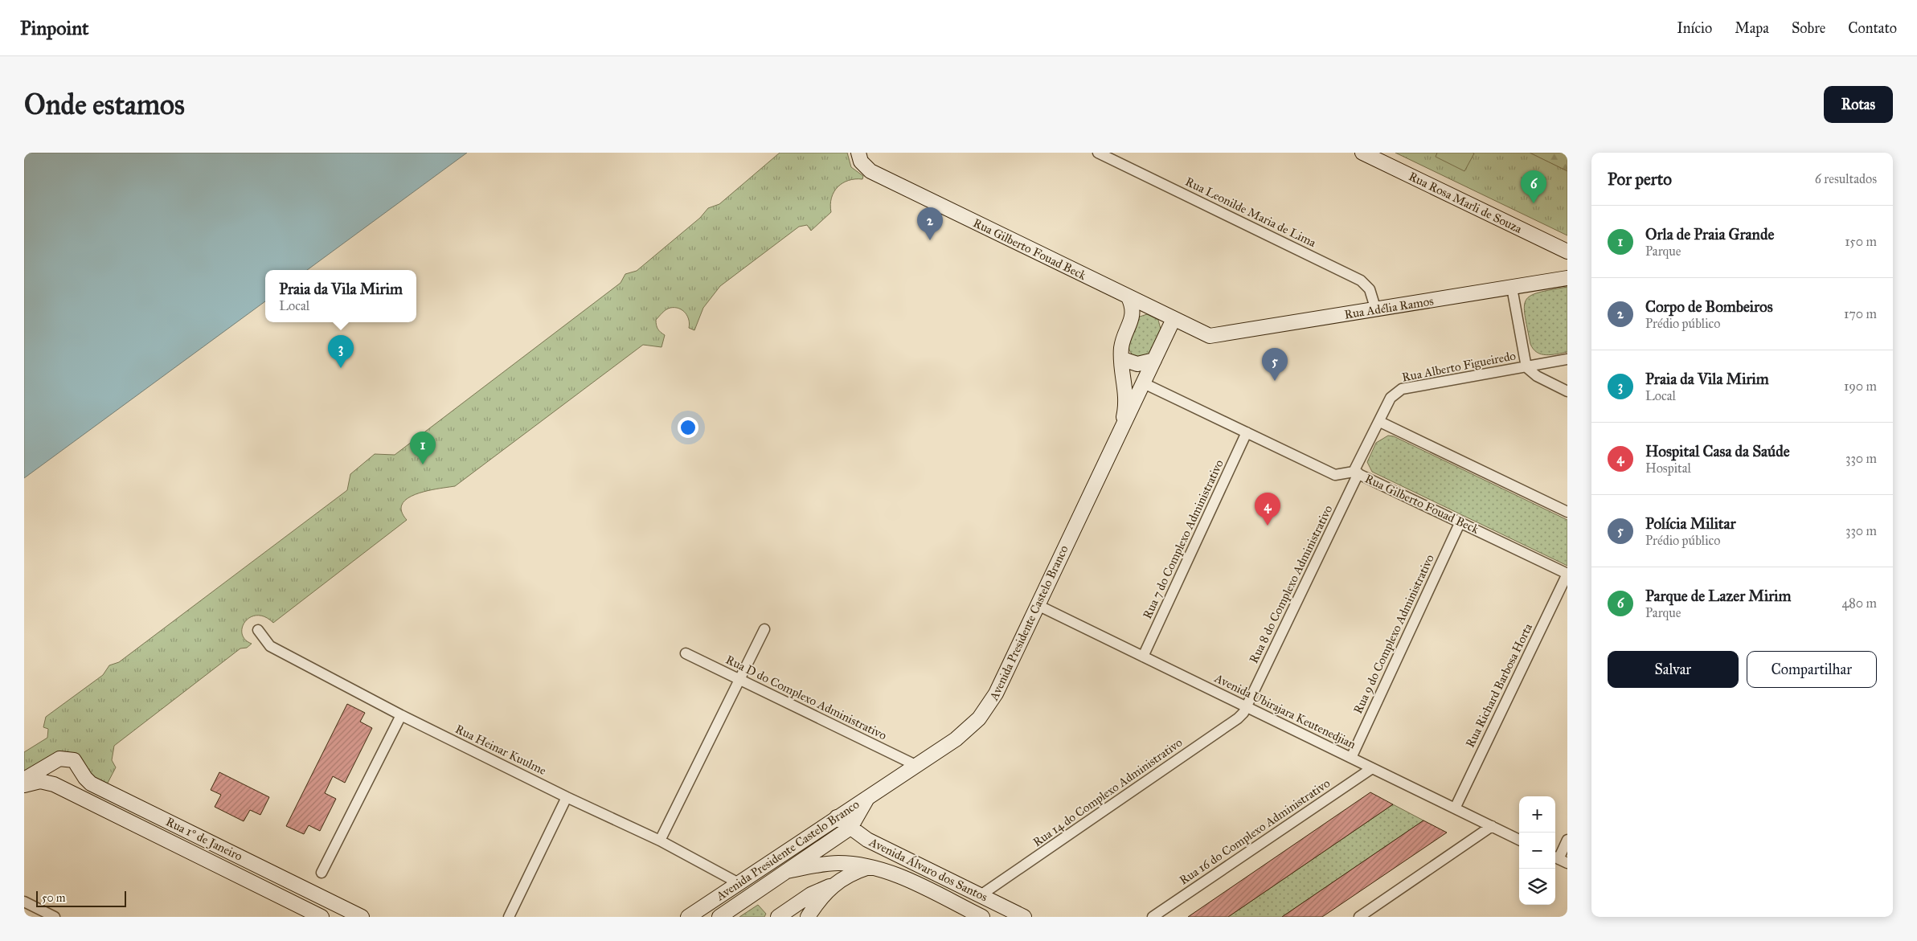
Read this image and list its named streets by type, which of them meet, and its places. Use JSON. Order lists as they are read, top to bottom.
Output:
{
  "streets": {
    "street": [
      "Rua Rosa Marli de Souza",
      "Rua Leonilde Maria de Lima",
      "Rua Gilberto Fouad Beck",
      "Rua Adélia Ramos",
      "Rua Alberto Figueiredo",
      "Rua 7 do Complexo Administrativo",
      "Rua 8 do Complexo Administrativo",
      "Avenida Presidente Castelo Branco",
      "Rua 9 do Complexo Administrativo",
      "Rua Richard Barbosa Horta",
      "Rua D do Complexo Administrativo",
      "Avenida Ubirajara Keutenedjian",
      "Rua Heinar Kuulme",
      "Rua 14 do Complexo Administrativo",
      "Rua 16 do Complexo Administrativo",
      "Rua 1º de Janeiro",
      "Avenida Álvaro dos Santos"
    ]
  },
  "crossings": [
    ["Rua Leonilde Maria de Lima", "Rua Adélia Ramos"],
    ["Rua Gilberto Fouad Beck", "Rua Adélia Ramos"],
    ["Rua Gilberto Fouad Beck", "Rua Alberto Figueiredo"],
    ["Rua Gilberto Fouad Beck", "Rua 7 do Complexo Administrativo"],
    ["Rua Gilberto Fouad Beck", "Rua 8 do Complexo Administrativo"],
    ["Rua Gilberto Fouad Beck", "Avenida Presidente Castelo Branco"],
    ["Rua Gilberto Fouad Beck", "Rua 9 do Complexo Administrativo"],
    ["Rua Gilberto Fouad Beck", "Rua Richard Barbosa Horta"],
    ["Rua Alberto Figueiredo", "Rua 8 do Complexo Administrativo"],
    ["Rua 7 do Complexo Administrativo", "Avenida Ubirajara Keutenedjian"],
    ["Rua 8 do Complexo Administrativo", "Avenida Ubirajara Keutenedjian"],
    ["Rua 8 do Complexo Administrativo", "Rua 14 do Complexo Administrativo"],
    ["Avenida Presidente Castelo Branco", "Rua D do Complexo Administrativo"],
    ["Avenida Presidente Castelo Branco", "Avenida Ubirajara Keutenedjian"],
    ["Avenida Presidente Castelo Branco", "Rua Heinar Kuulme"],
    ["Avenida Presidente Castelo Branco", "Avenida Álvaro dos Santos"],
    ["Rua 9 do Complexo Administrativo", "Avenida Ubirajara Keutenedjian"],
    ["Rua Richard Barbosa Horta", "Avenida Ubirajara Keutenedjian"],
    ["Avenida Ubirajara Keutenedjian", "Rua 14 do Complexo Administrativo"],
    ["Avenida Ubirajara Keutenedjian", "Rua 16 do Complexo Administrativo"],
    ["Rua 14 do Complexo Administrativo", "Avenida Álvaro dos Santos"]
  ],
  "scale_bar": "50 m",
  "page": {
    "header": "Pinpoint",
    "nav": [
      "Início",
      "Mapa",
      "Sobre",
      "Contato"
    ],
    "buttons": [
      "Rotas",
      ["Salvar", "Compartilhar"]
    ],
    "title": "Onde estamos",
    "heading": ["Por perto", "6 resultados"],
    "pins": [
      "6",
      "2",
      "3",
      "5",
      "1",
      "4"
    ],
    "list": [
      {
        "mark": "1",
        "name": "Orla de Praia Grande",
        "note": "Parque",
        "value": "150 m"
      },
      {
        "mark": "2",
        "name": "Corpo de Bombeiros",
        "note": "Prédio público",
        "value": "170 m"
      },
      {
        "mark": "3",
        "name": "Praia da Vila Mirim",
        "note": "Local",
        "value": "190 m"
      },
      {
        "mark": "4",
        "name": "Hospital Casa da Saúde",
        "note": "Hospital",
        "value": "330 m"
      },
      {
        "mark": "5",
        "name": "Polícia Militar",
        "note": "Prédio público",
        "value": "330 m"
      },
      {
        "mark": "6",
        "name": "Parque de Lazer Mirim",
        "note": "Parque",
        "value": "480 m"
      }
    ],
    "popup": ["Praia da Vila Mirim", "Local"],
    "map_buttons": ["+", "−"],
    "scale": "50 m"
  }
}
